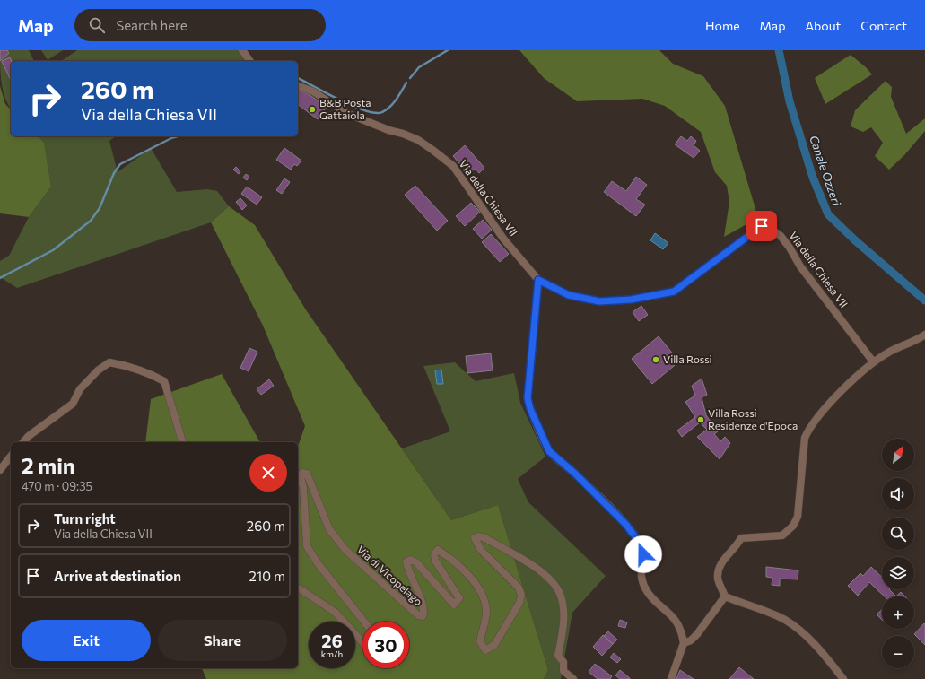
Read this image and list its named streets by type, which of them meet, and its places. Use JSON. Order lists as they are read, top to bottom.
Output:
{
  "streets": {
    "street": ["Via della Chiesa VII", "Via di Vicopelago"]
  },
  "water": ["Canale Ozzeri"],
  "places": ["B&B Posta Gattaiola", "Villa Rossi", "Villa Rossi Residenze d'Epoca"],
  "north": "top right",
  "page": {
    "header": "Map",
    "search": "Search here",
    "nav": [
      "Home",
      "Map",
      "About",
      "Contact"
    ],
    "turn": ["260 m", "Via della Chiesa VII"],
    "map_buttons": ["+", "−"],
    "heading": ["2 min", "470 m · 09:35"],
    "list": [
      {
        "name": "Turn right",
        "note": "Via della Chiesa VII",
        "value": "260 m"
      },
      {
        "name": "Arrive at destination",
        "value": "210 m"
      }
    ],
    "buttons": ["Exit", "Share"],
    "speed": "26 km/h",
    "limit": "30"
  }
}
